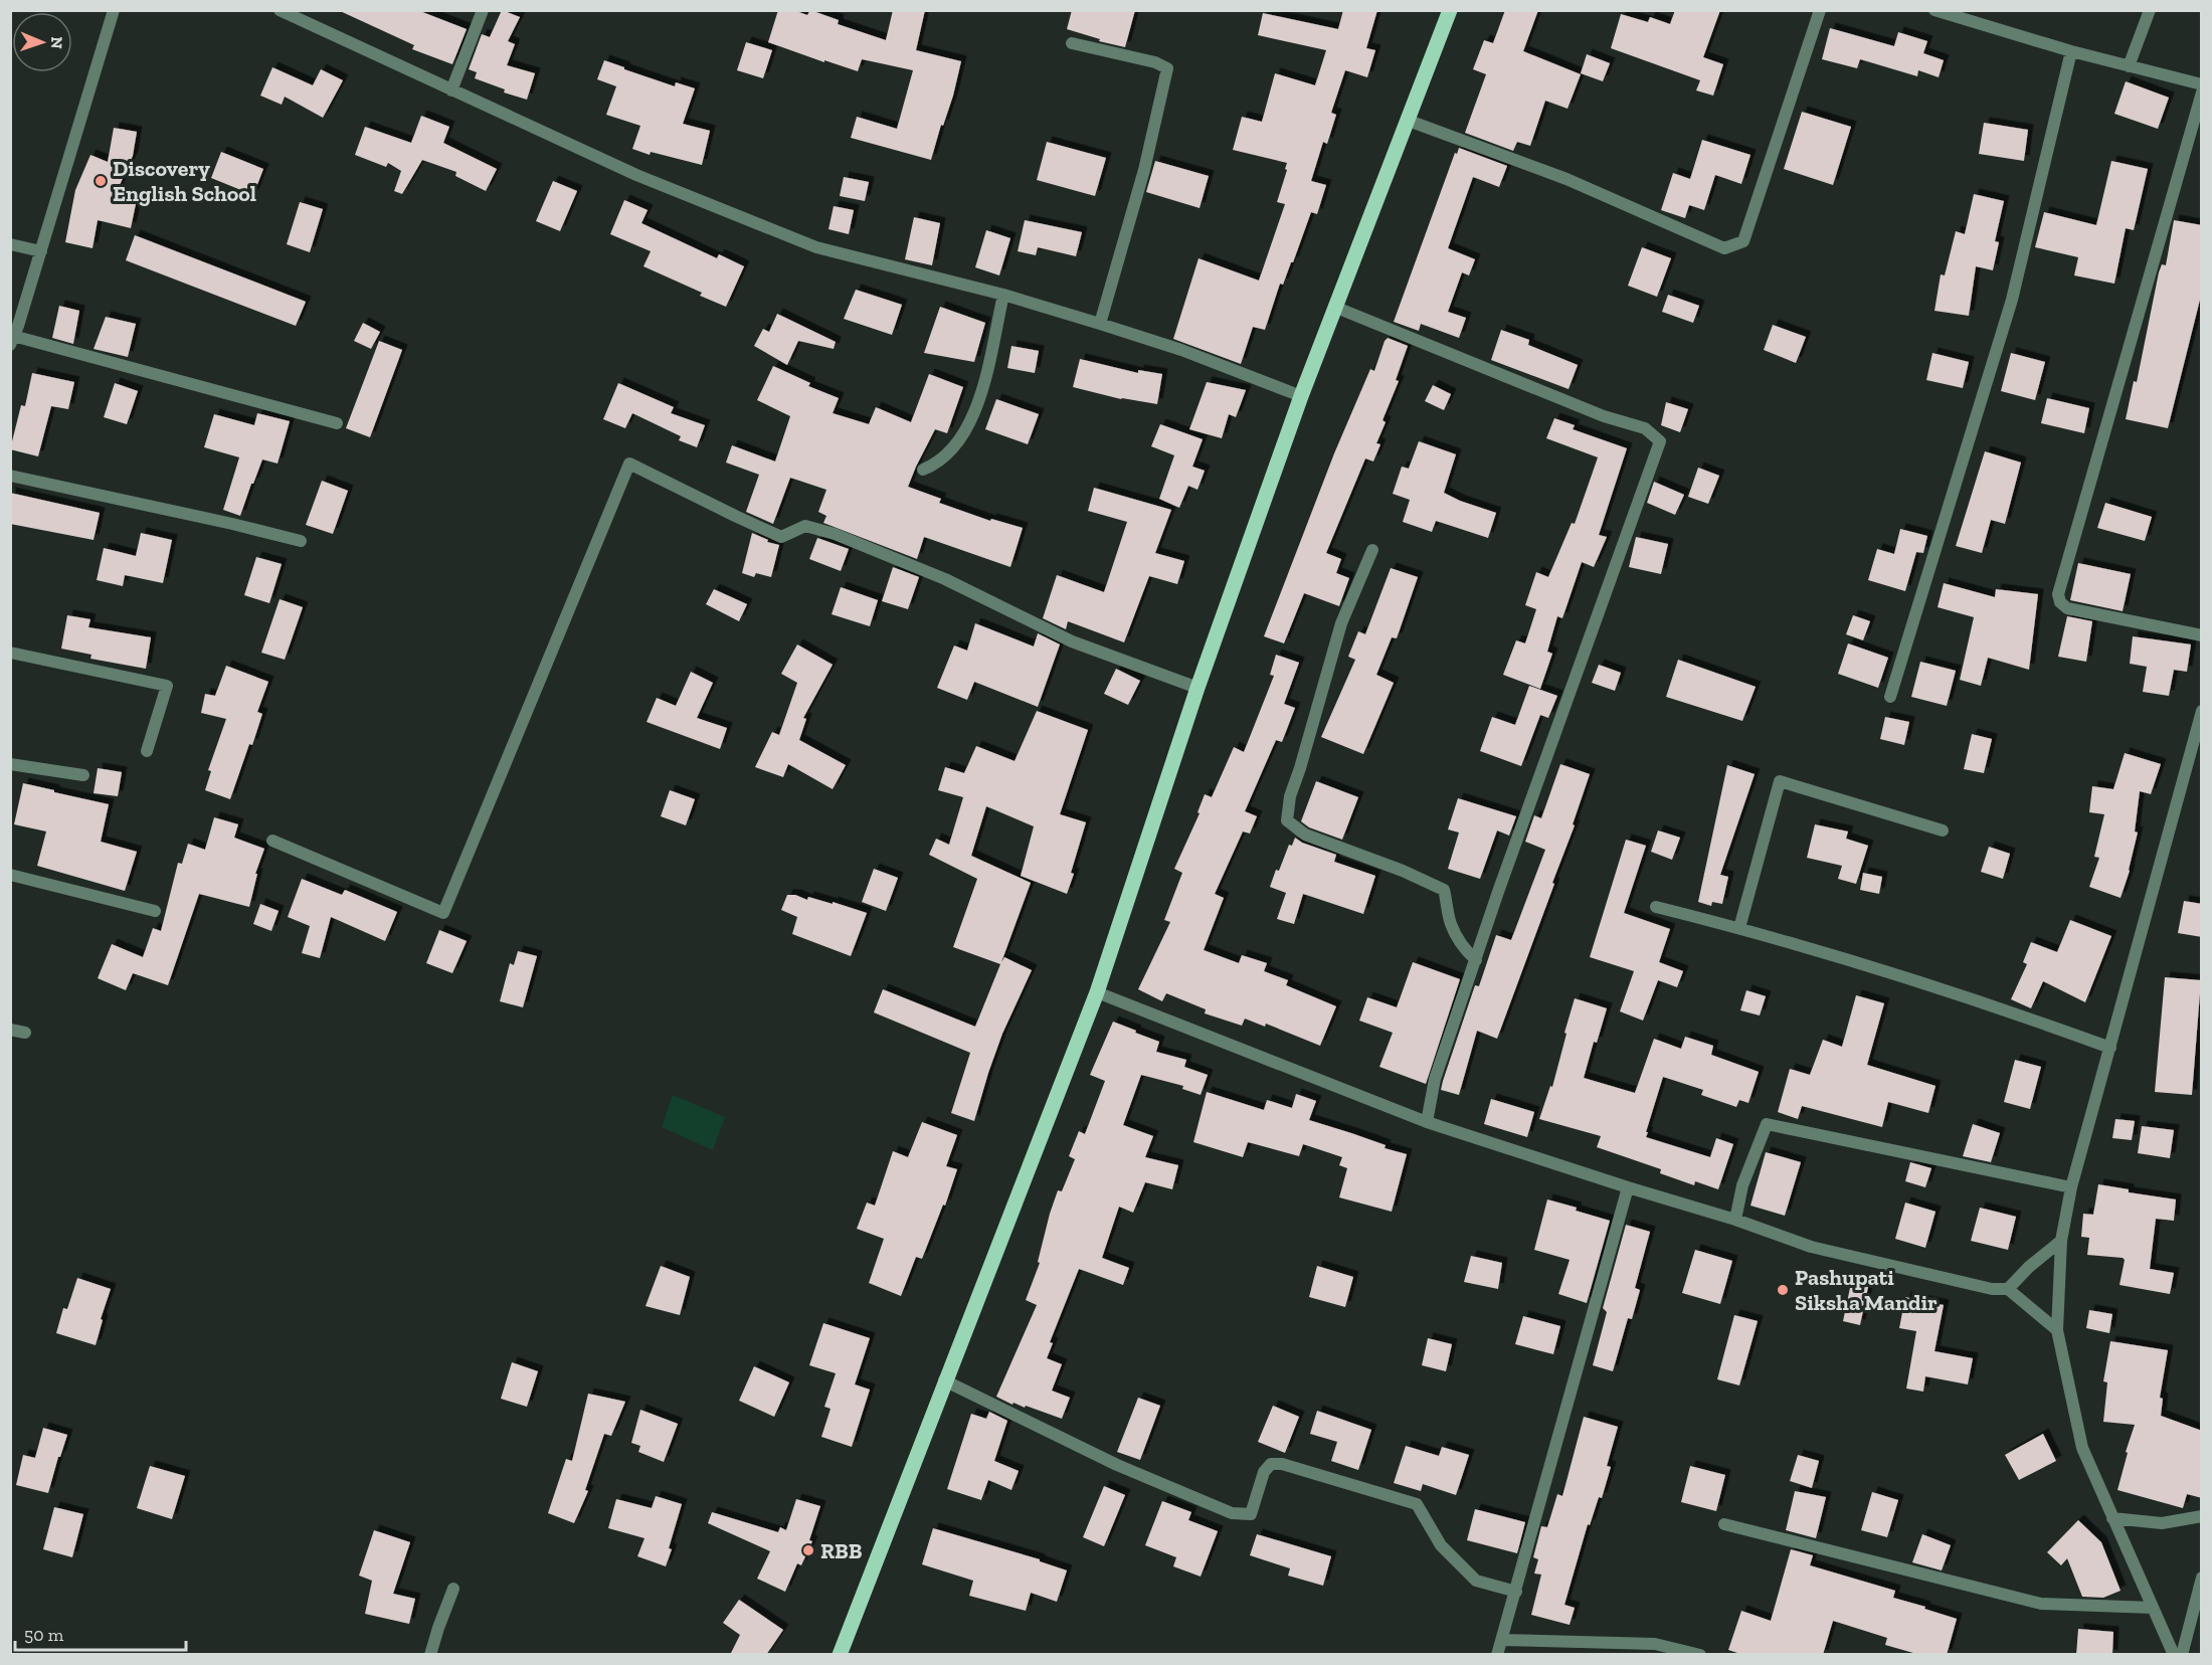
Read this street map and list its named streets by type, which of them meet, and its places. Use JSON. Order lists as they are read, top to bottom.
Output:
{
  "places": ["Discovery English School", "Pashupati Siksha Mandir", "RBB"],
  "scale_bar": "50 m",
  "north": "right"
}
